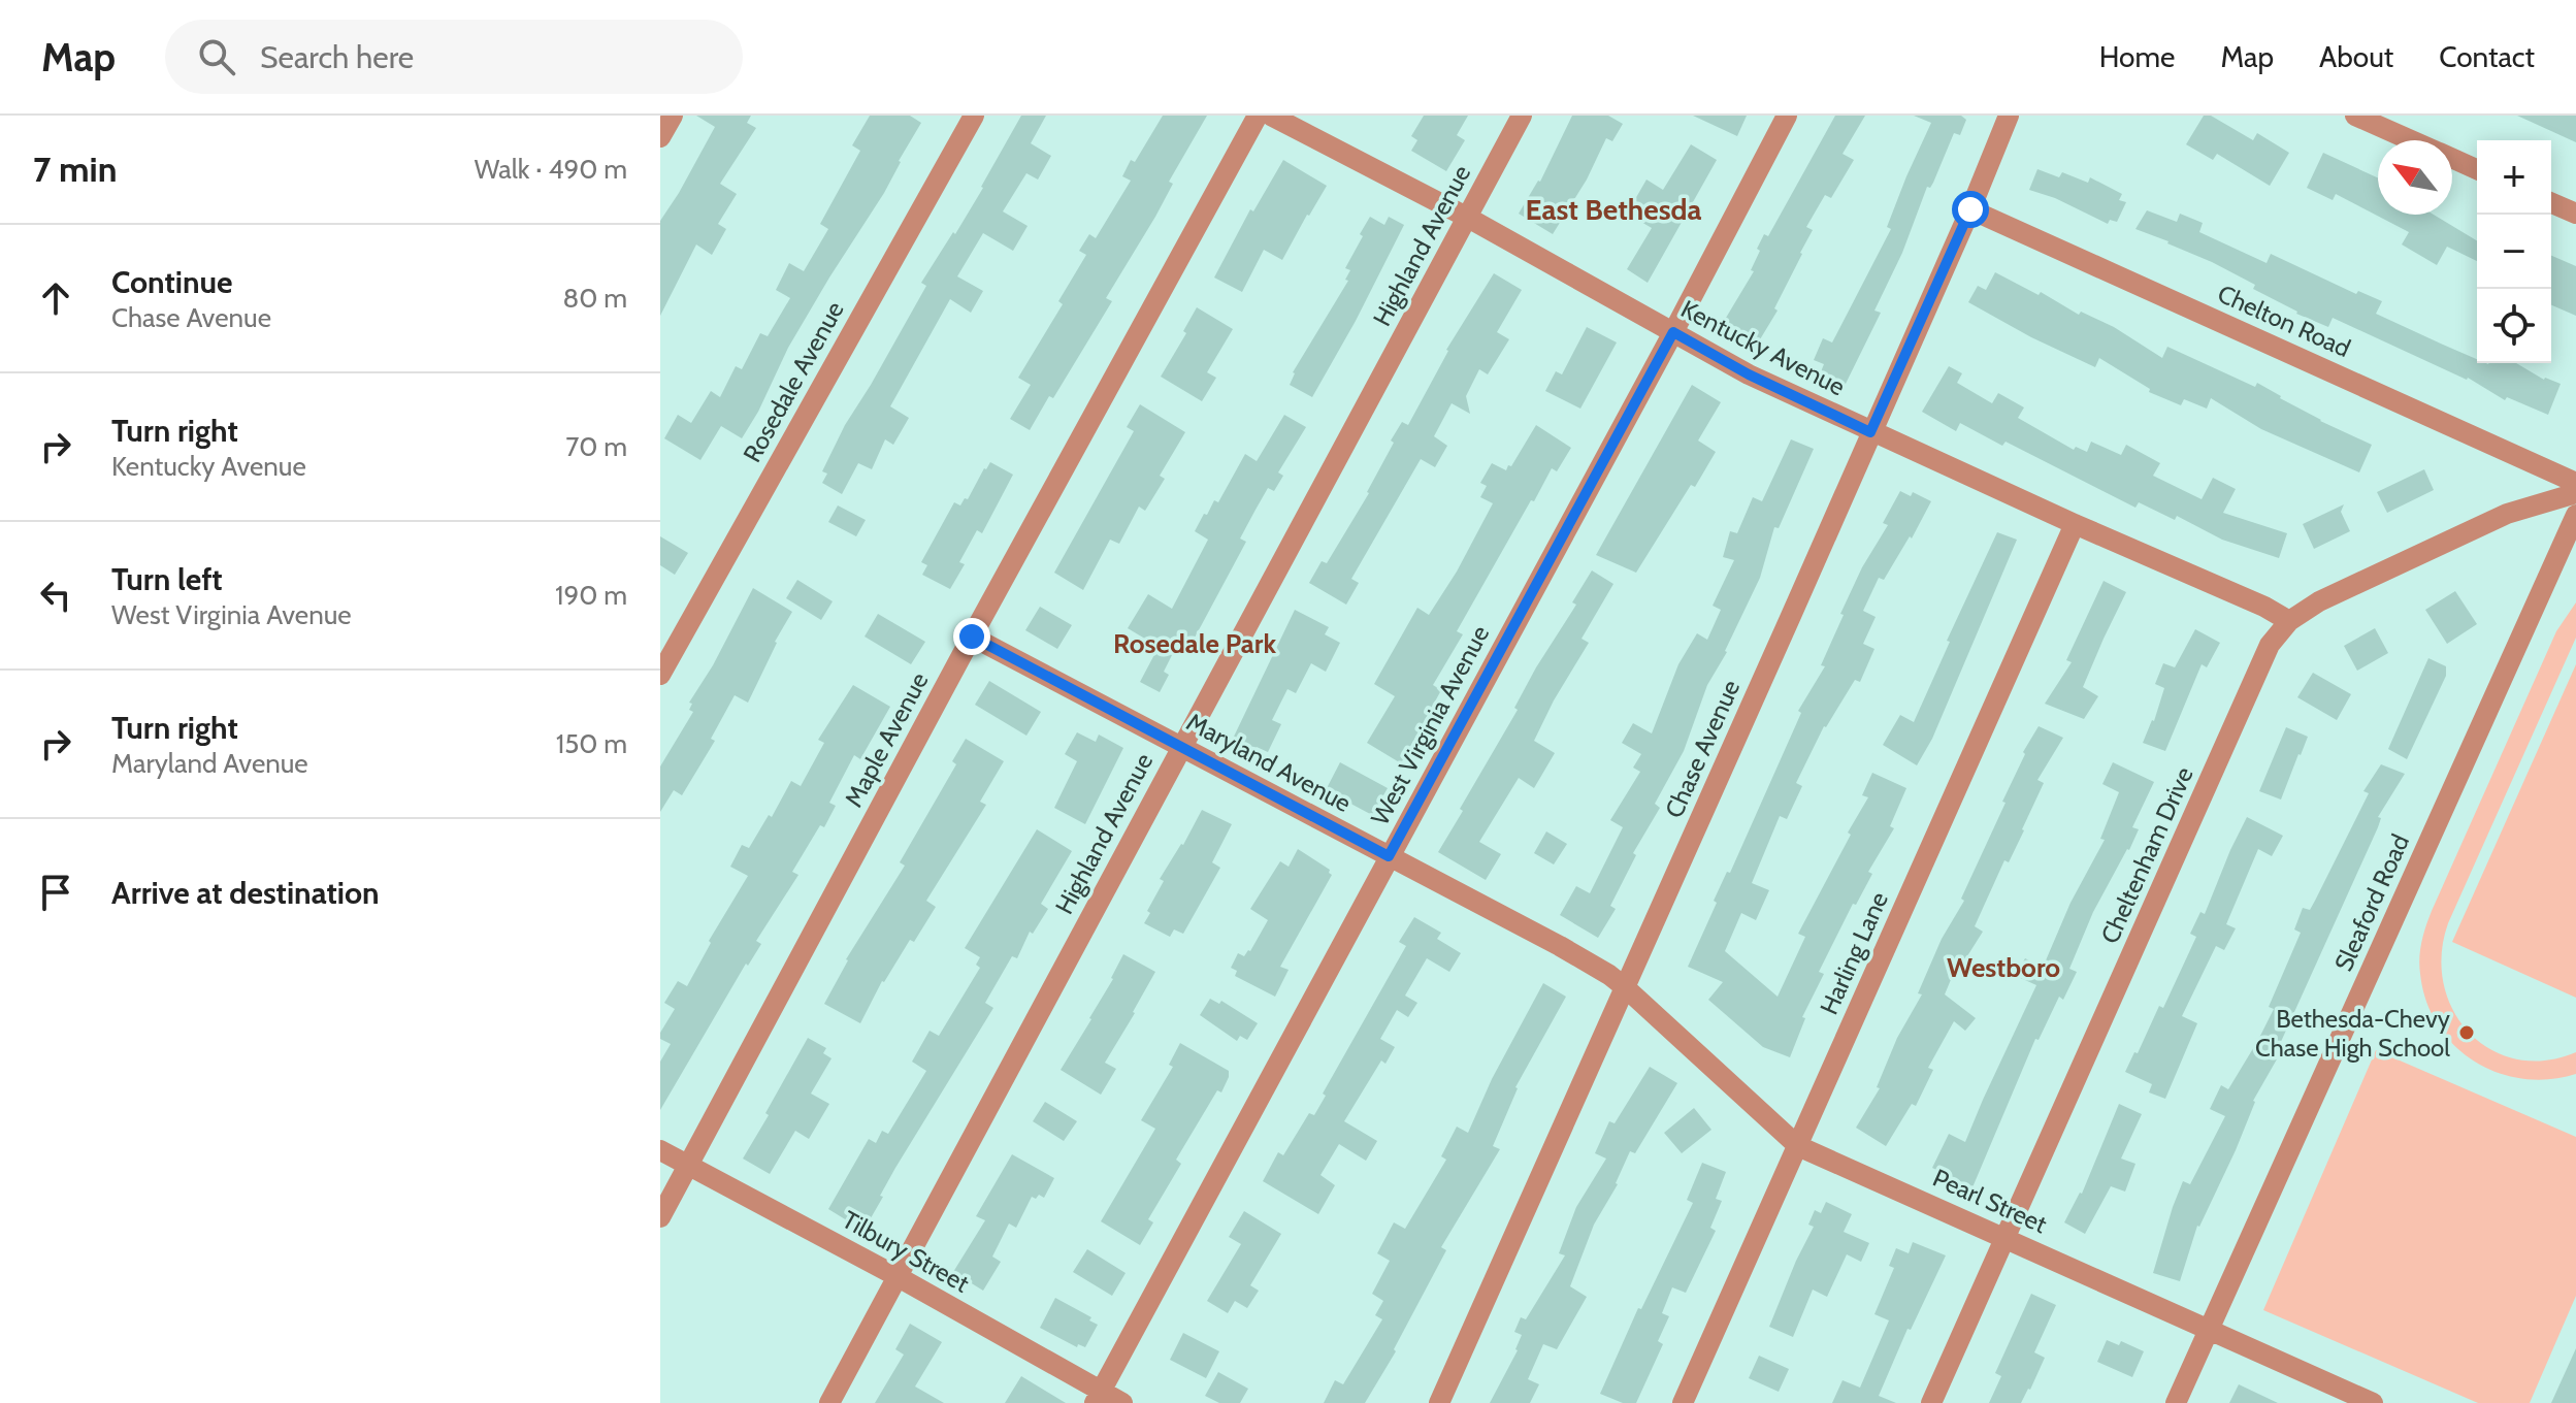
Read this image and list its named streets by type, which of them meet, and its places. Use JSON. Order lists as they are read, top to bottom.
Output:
{
  "streets": {
    "street": [
      "Highland Avenue",
      "Chelton Road",
      "Kentucky Avenue",
      "Rosedale Avenue",
      "West Virginia Avenue",
      "Maple Avenue",
      "Chase Avenue",
      "Maryland Avenue",
      "Cheltenham Drive",
      "Sleaford Road",
      "Harling Lane",
      "Pearl Street",
      "Tilbury Street"
    ]
  },
  "crossings": [
    ["Highland Avenue", "Kentucky Avenue"],
    ["Highland Avenue", "Maryland Avenue"],
    ["Highland Avenue", "Tilbury Street"],
    ["Chelton Road", "Chase Avenue"],
    ["Kentucky Avenue", "West Virginia Avenue"],
    ["Kentucky Avenue", "Chase Avenue"],
    ["Kentucky Avenue", "Cheltenham Drive"],
    ["Kentucky Avenue", "Harling Lane"],
    ["West Virginia Avenue", "Maryland Avenue"],
    ["West Virginia Avenue", "Tilbury Street"],
    ["Maple Avenue", "Maryland Avenue"],
    ["Maple Avenue", "Tilbury Street"],
    ["Chase Avenue", "Maryland Avenue"],
    ["Chase Avenue", "Pearl Street"],
    ["Maryland Avenue", "Pearl Street"],
    ["Cheltenham Drive", "Pearl Street"],
    ["Sleaford Road", "Pearl Street"],
    ["Harling Lane", "Pearl Street"]
  ],
  "districts": ["East Bethesda", "Rosedale Park", "Westboro"],
  "places": ["Bethesda-Chevy Chase High School"],
  "north": "top left",
  "page": {
    "header": "Map",
    "search": "Search here",
    "nav": [
      "Home",
      "Map",
      "About",
      "Contact"
    ],
    "heading": ["7 min", "Walk · 490 m"],
    "map_buttons": ["+", "−"],
    "list": [
      ["Continue", "Chase Avenue", "80 m"],
      ["Turn right", "Kentucky Avenue", "70 m"],
      ["Turn left", "West Virginia Avenue", "190 m"],
      ["Turn right", "Maryland Avenue", "150 m"],
      "Arrive at destination"
    ]
  }
}
